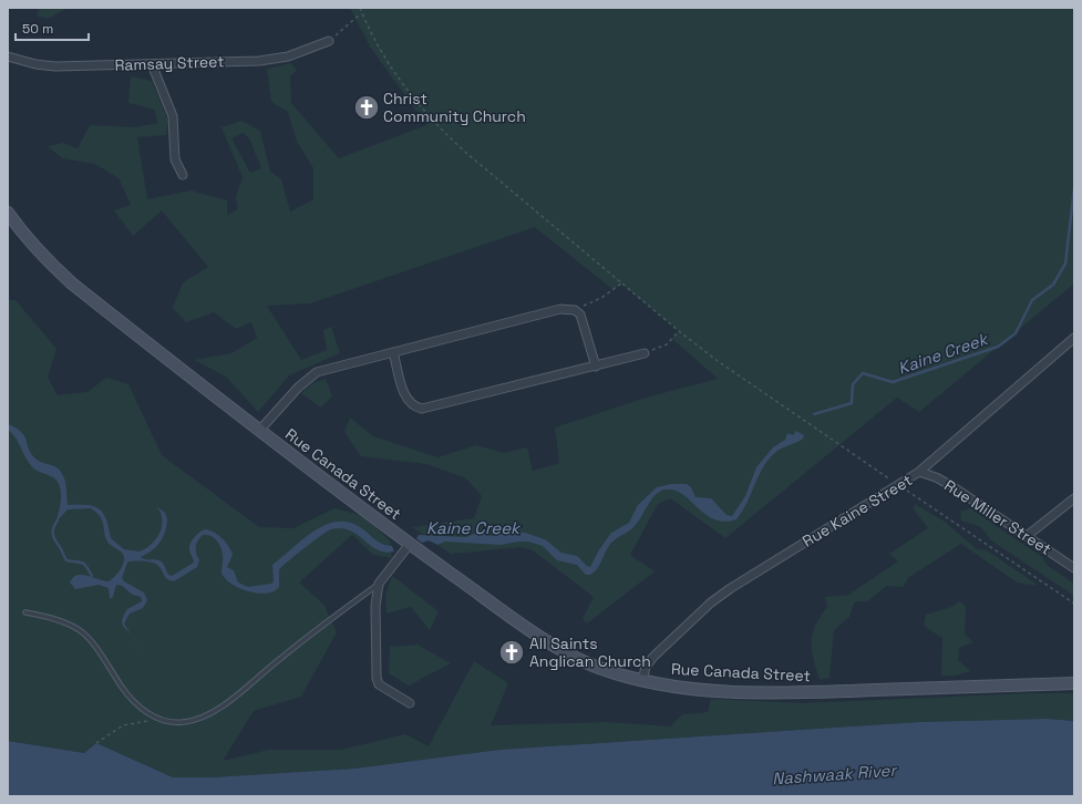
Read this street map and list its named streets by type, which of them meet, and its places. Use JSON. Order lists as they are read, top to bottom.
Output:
{
  "streets": {
    "main road": ["Rue Canada Street"],
    "street": ["Ramsay Street", "Rue Kaine Street", "Rue Miller Street"]
  },
  "crossings": [
    ["Rue Canada Street", "Rue Kaine Street"],
    ["Rue Kaine Street", "Rue Miller Street"]
  ],
  "water": ["Kaine Creek", "Nashwaak River"],
  "places": {
    "church": ["Christ Community Church", "All Saints Anglican Church"]
  },
  "scale_bar": "50 m"
}
